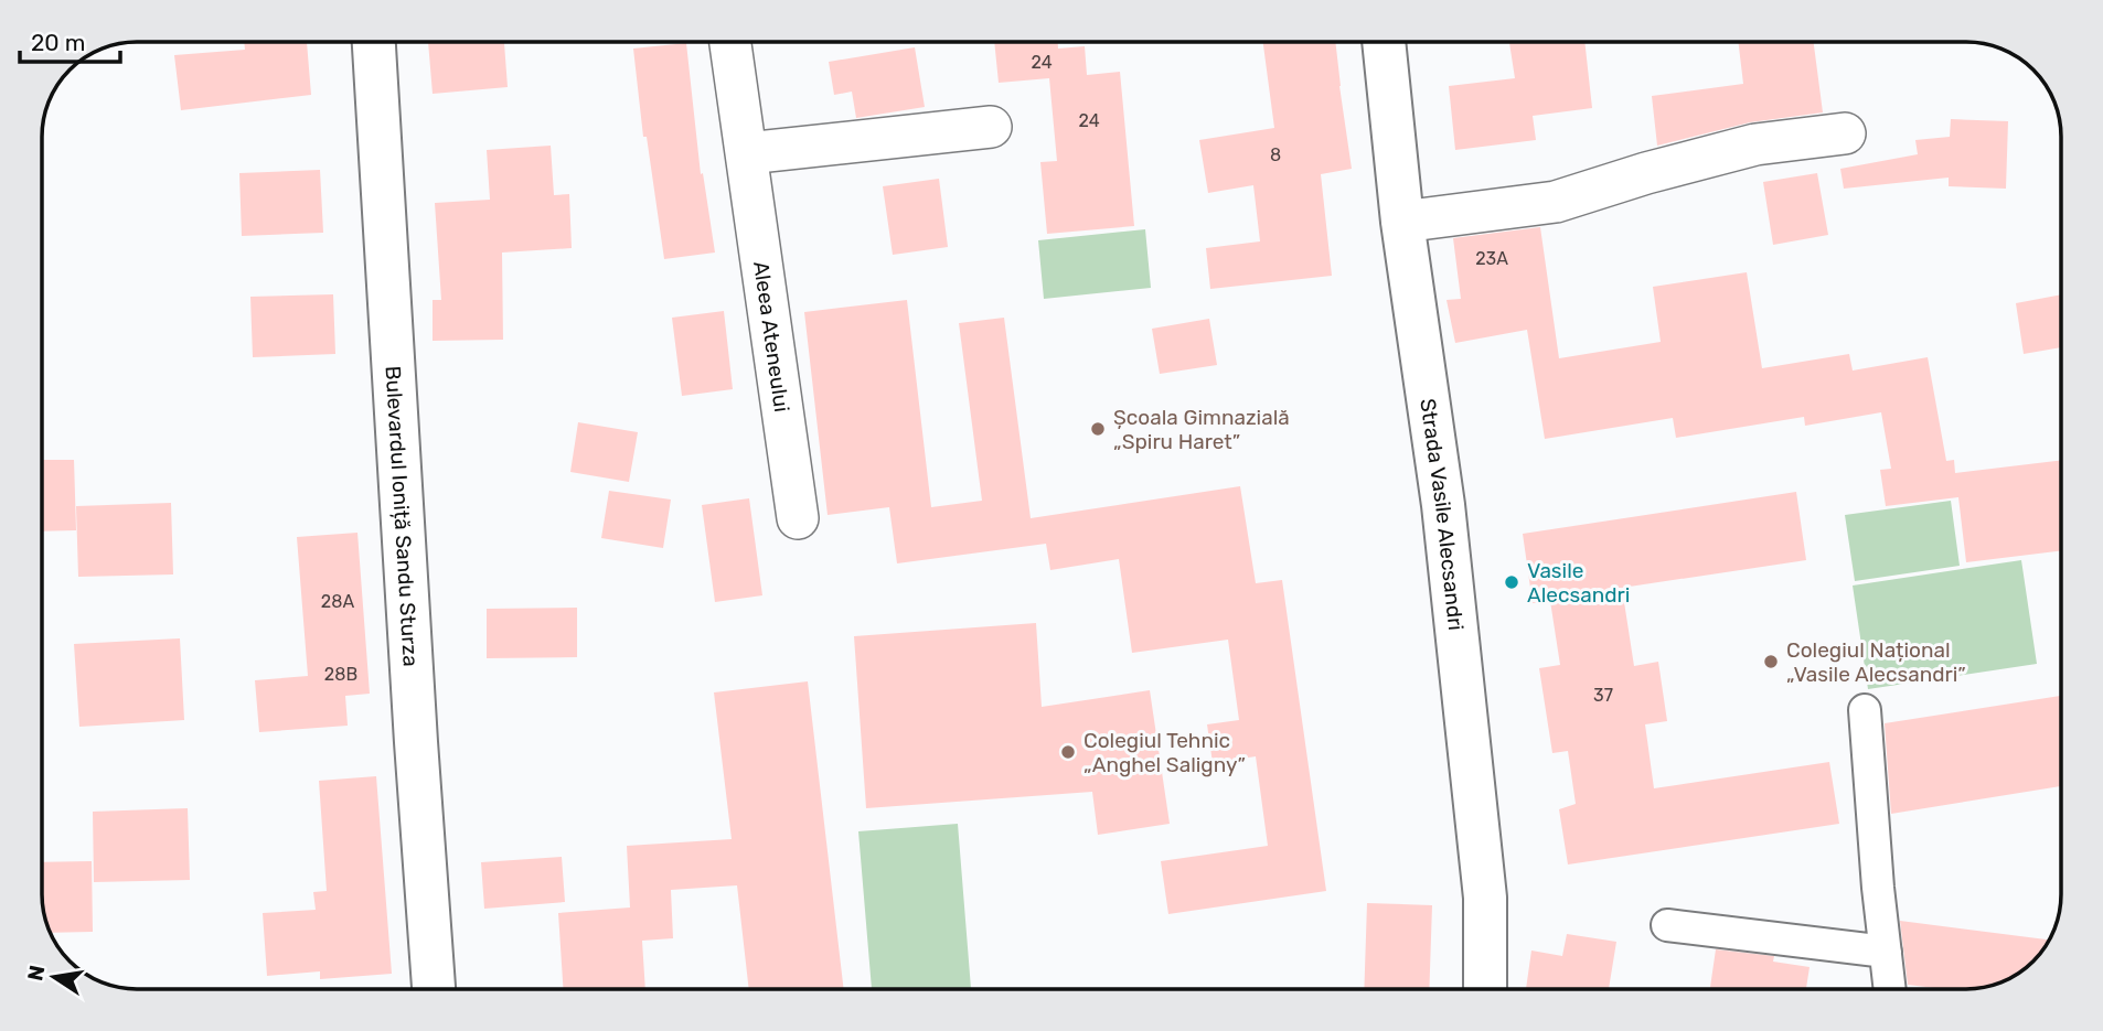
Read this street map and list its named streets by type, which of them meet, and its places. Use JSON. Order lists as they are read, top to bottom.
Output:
{
  "streets": {
    "street": ["Aleea Ateneului", "Strada Vasile Alecsandri", "Bulevardul Ioniță Sandu Sturza"]
  },
  "places": [
    "Școala Gimnazială „Spiru Haret”",
    "Vasile Alecsandri",
    "Colegiul Național „Vasile Alecsandri”",
    "Colegiul Tehnic „Anghel Saligny”"
  ],
  "house_numbers": [
    "24",
    "24",
    "8",
    "23A",
    "28A",
    "28B",
    "37"
  ],
  "scale_bar": "20 m",
  "north": "left"
}
